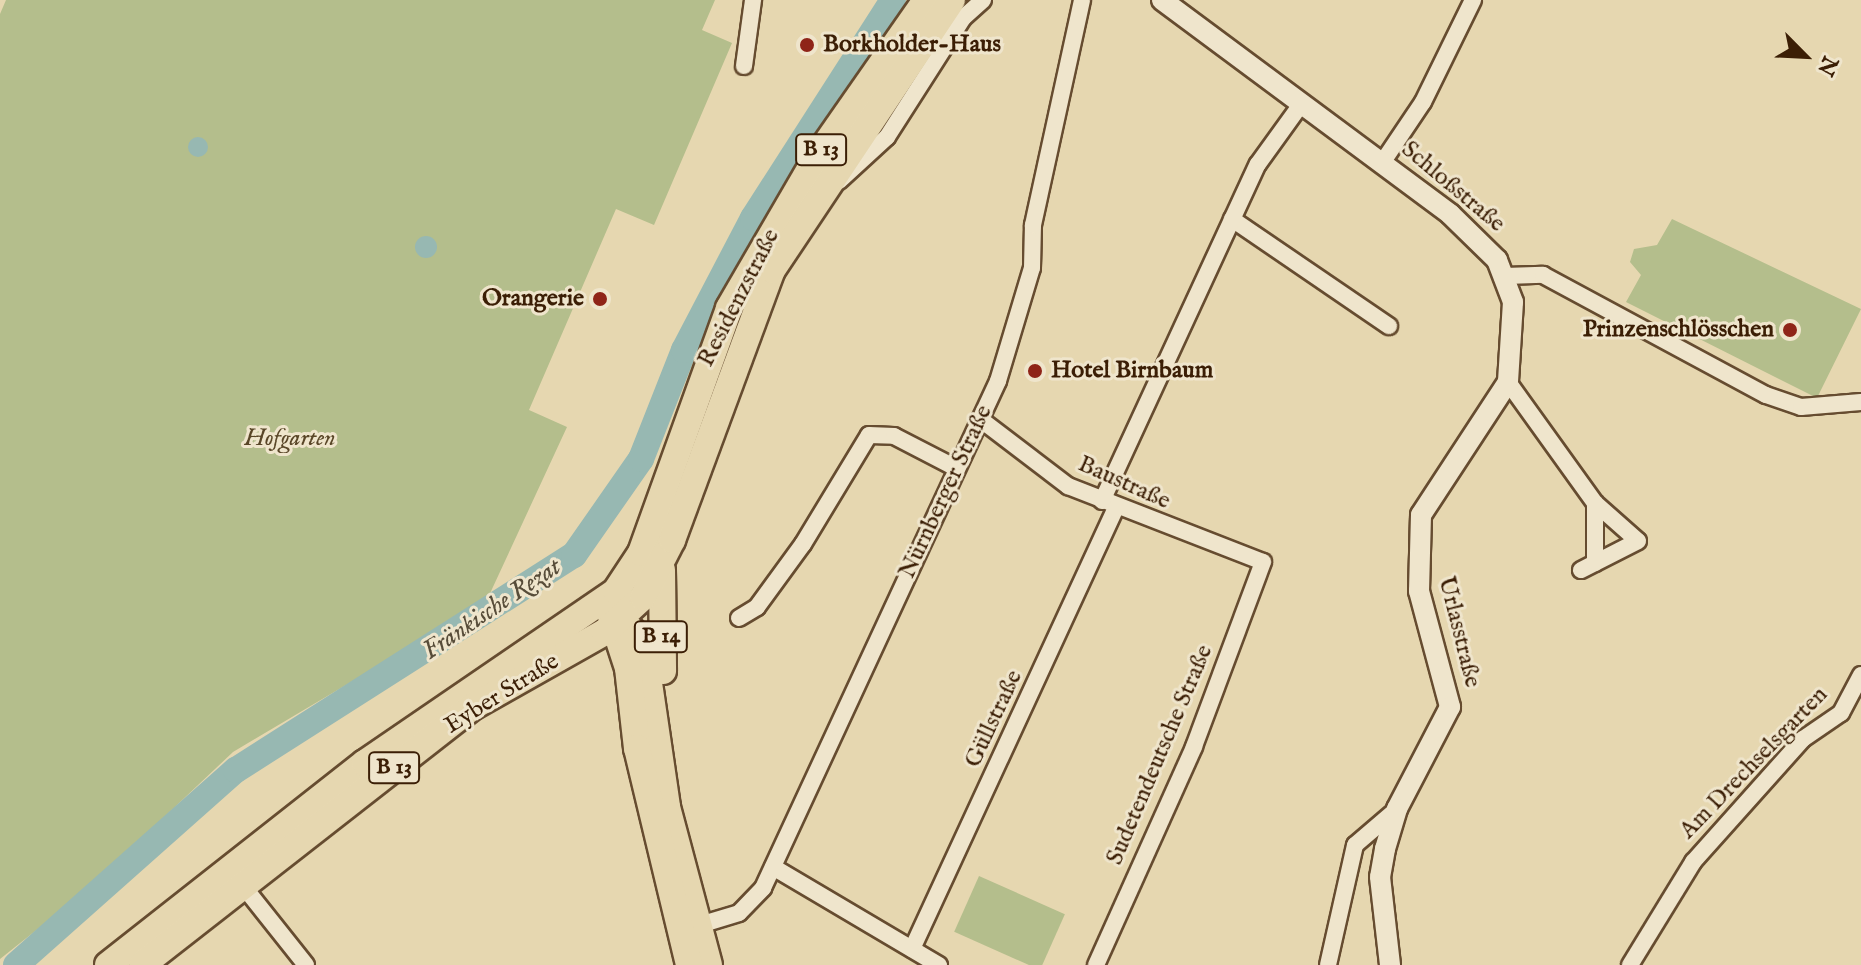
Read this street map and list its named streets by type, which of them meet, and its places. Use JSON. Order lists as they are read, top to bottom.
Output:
{
  "streets": {
    "main road": [
      "B 13",
      "Residenzstraße",
      "B 14",
      "Eyber Straße"
    ],
    "street": [
      "Schloßstraße",
      "Baustraße",
      "Nürnberger Straße",
      "Urlasstraße",
      "Güllstraße",
      "Sudetendeutsche Straße",
      "Am Drechselsgarten"
    ]
  },
  "crossings": [
    ["B 13", "B 14"],
    ["B 13", "Eyber Straße"],
    ["Schloßstraße", "Urlasstraße"],
    ["Schloßstraße", "Güllstraße"],
    ["Residenzstraße", "B 14"],
    ["Residenzstraße", "Eyber Straße"],
    ["Baustraße", "Nürnberger Straße"],
    ["Baustraße", "Güllstraße"],
    ["Baustraße", "Sudetendeutsche Straße"],
    ["Nürnberger Straße", "B 14"],
    ["B 14", "Eyber Straße"]
  ],
  "water": ["Fränkische Rezat"],
  "parks": ["Hofgarten"],
  "places": [
    "Borkholder-Haus",
    "Orangerie",
    "Prinzenschlösschen",
    "Hotel Birnbaum"
  ],
  "north": "bottom right"
}
